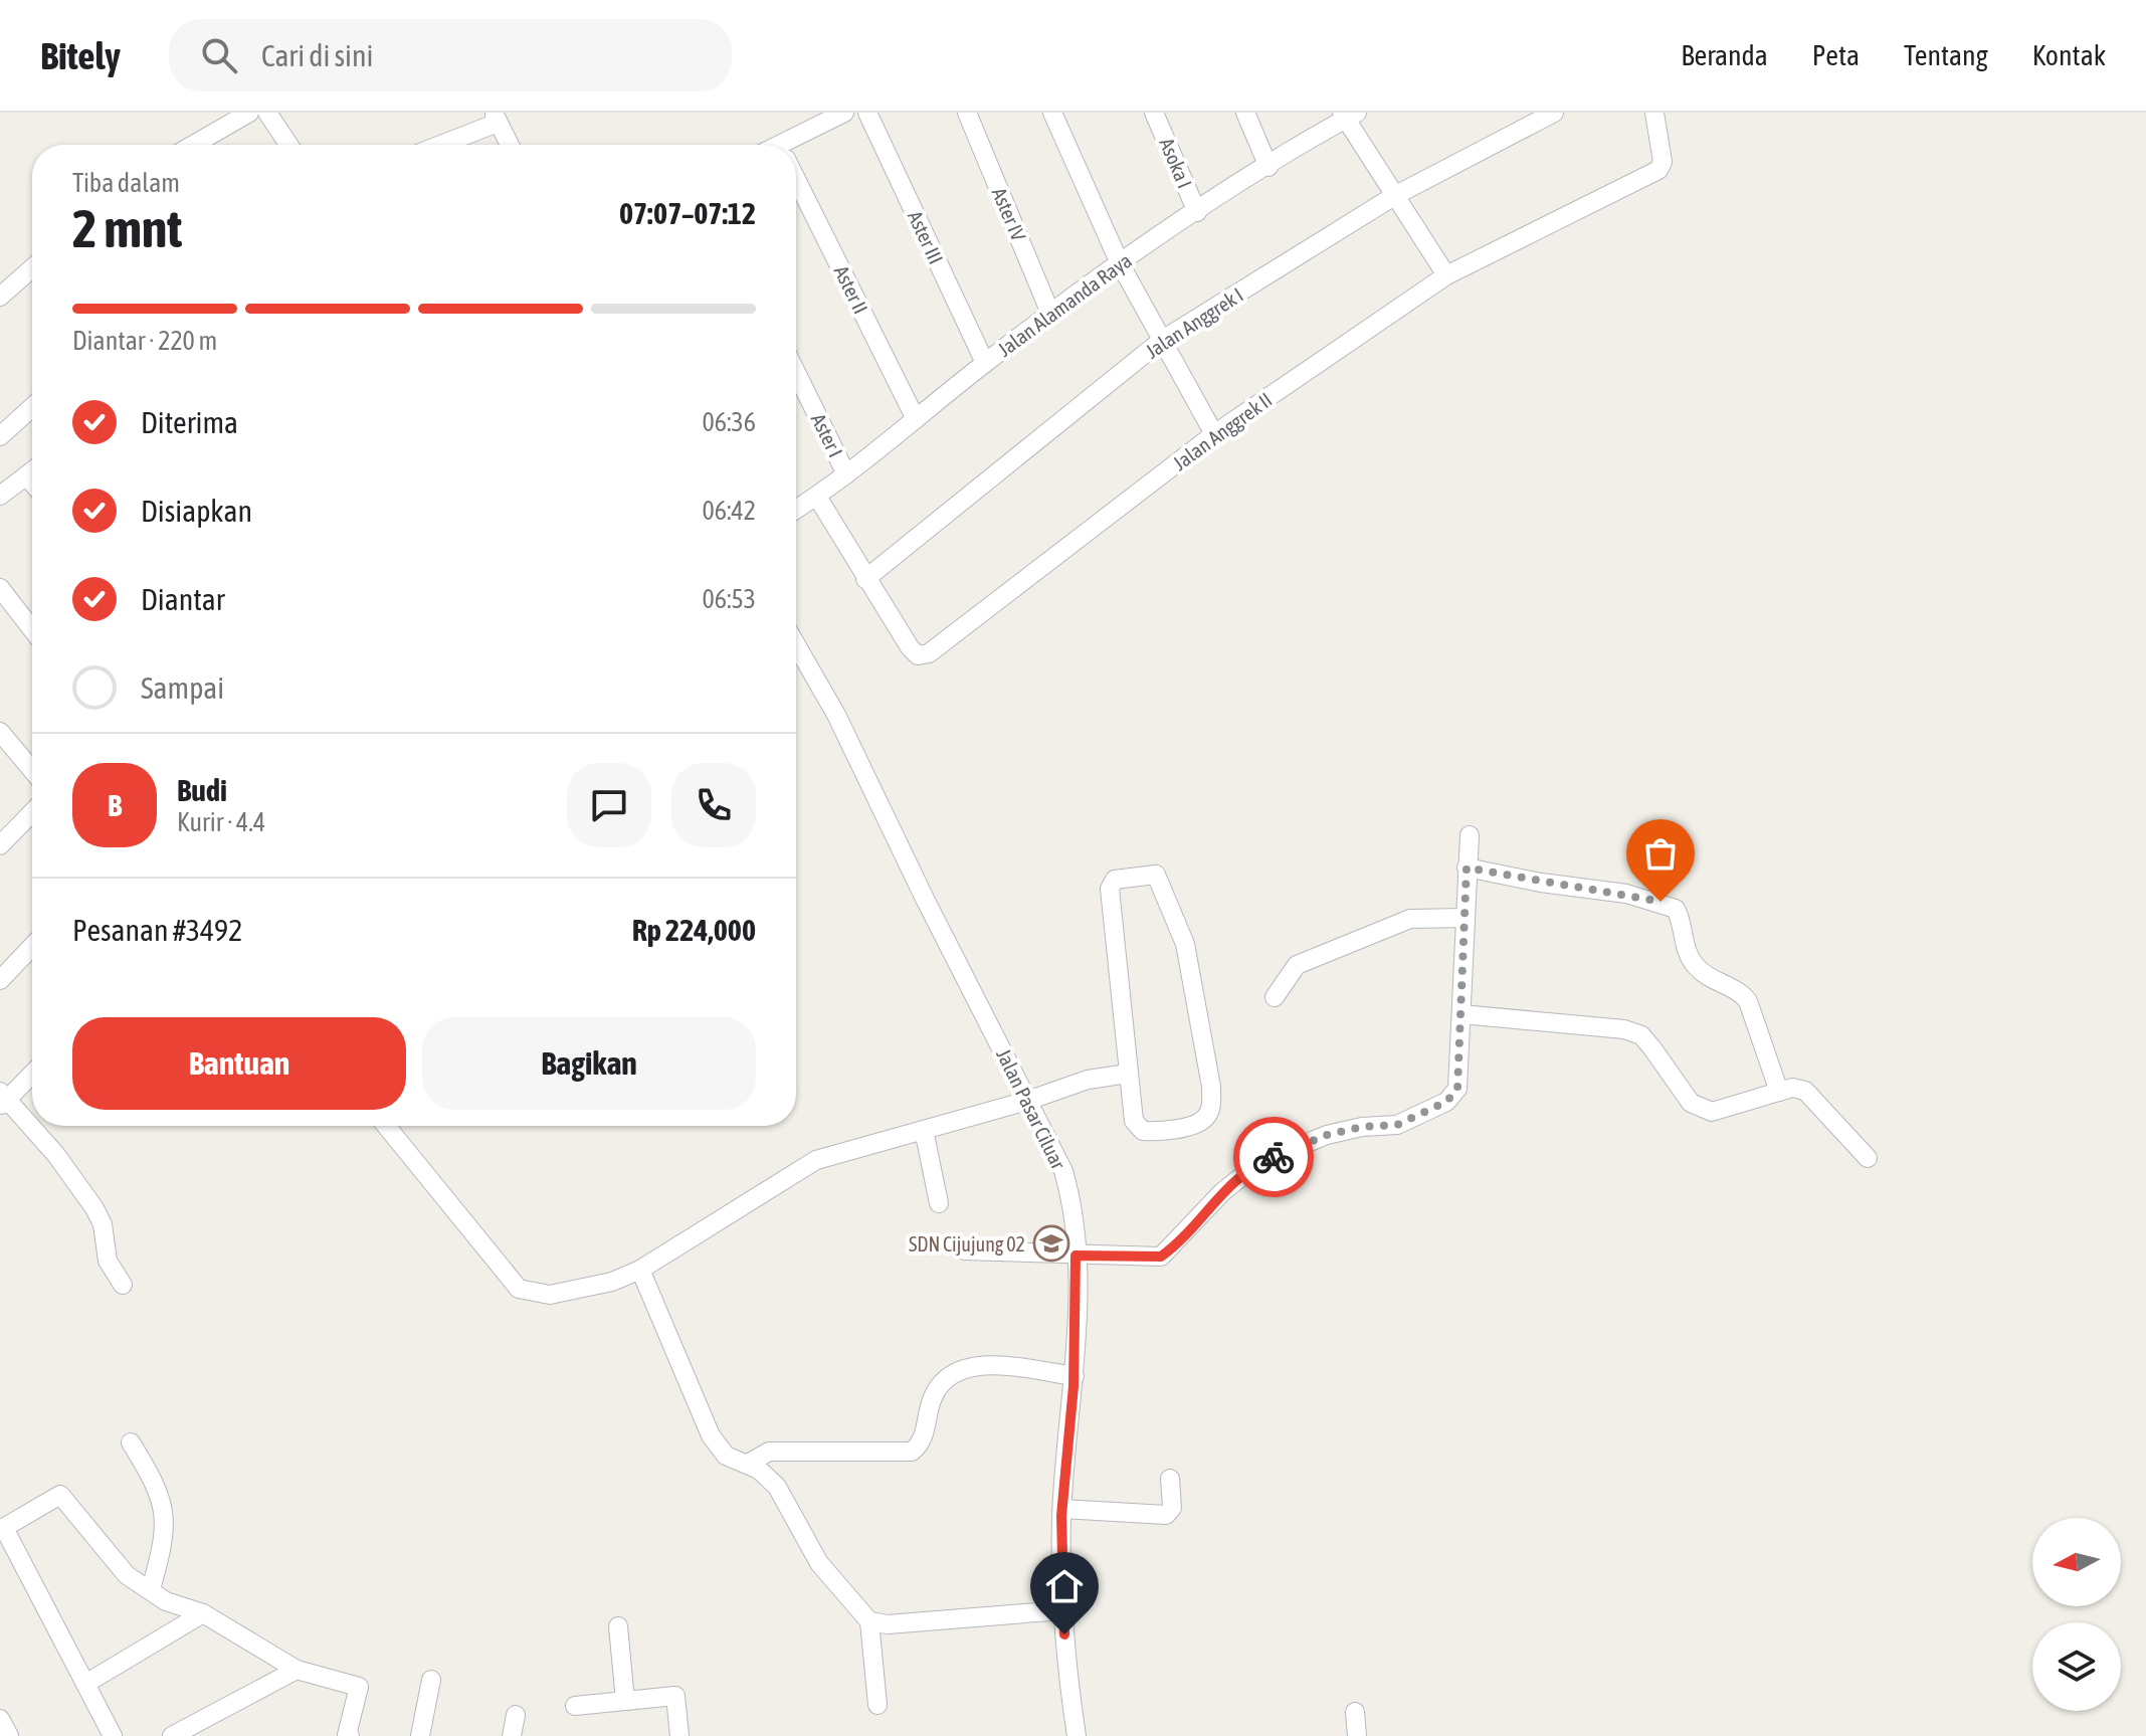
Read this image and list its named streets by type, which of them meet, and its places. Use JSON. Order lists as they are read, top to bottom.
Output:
{
  "streets": {
    "street": [
      "Asoka I",
      "Aster IV",
      "Aster III",
      "Aster II",
      "Jalan Alamanda Raya",
      "Jalan Anggrek I",
      "Jalan Anggrek II",
      "Aster I",
      "Jalan Pasar Ciluar"
    ]
  },
  "crossings": [
    ["Asoka I", "Jalan Alamanda Raya"],
    ["Aster IV", "Jalan Alamanda Raya"],
    ["Aster III", "Jalan Alamanda Raya"],
    ["Aster II", "Jalan Alamanda Raya"],
    ["Jalan Alamanda Raya", "Jalan Anggrek II"],
    ["Jalan Alamanda Raya", "Aster I"],
    ["Jalan Anggrek I", "Jalan Anggrek II"]
  ],
  "places": {
    "school or university": ["SDN Cijujung 02"]
  },
  "north": "left",
  "page": {
    "header": "Bitely",
    "search": "Cari di sini",
    "nav": [
      "Beranda",
      "Peta",
      "Tentang",
      "Kontak"
    ],
    "heading": ["2 mnt", "Tiba dalam", "07:07–07:12"],
    "panel": [
      "Budi",
      "Kurir · 4.4",
      "Pesanan #3492",
      "Rp 224,000"
    ],
    "bar": "Diantar · 220 m",
    "list": [
      ["Diterima", "06:36"],
      ["Disiapkan", "06:42"],
      ["Diantar", "06:53"],
      "Sampai"
    ],
    "round": "B",
    "buttons": ["Bantuan", "Bagikan"]
  }
}
